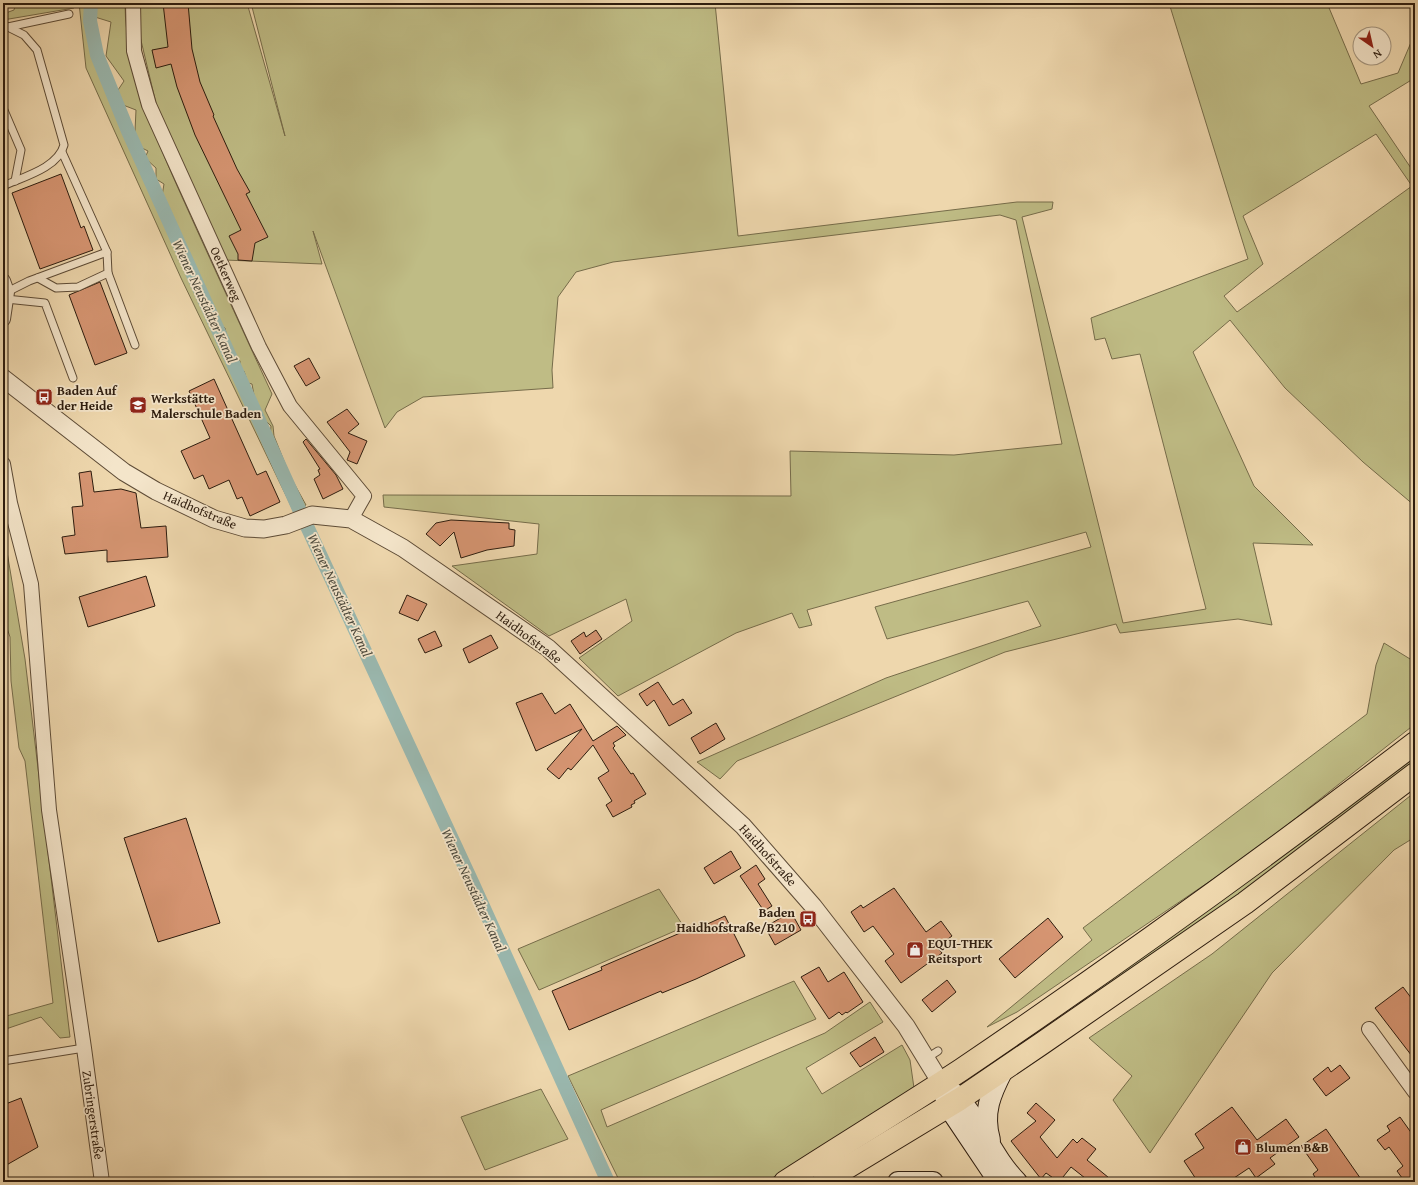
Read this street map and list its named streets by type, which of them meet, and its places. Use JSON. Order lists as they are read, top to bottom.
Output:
{
  "streets": {
    "main road": ["Haidhofstraße"],
    "street": ["Oetkerweg", "Zubringerstraße"]
  },
  "crossings": [
    ["Oetkerweg", "Haidhofstraße"]
  ],
  "water": ["Wiener Neustädter Kanal"],
  "places": {
    "bus stop": ["Baden Auf der Heide", "Baden Haidhofstraße/B210"],
    "school or university": ["Werkstätte Malerschule Baden"],
    "shop": ["EQUI-THEK Reitsport", "Blumen B&B"]
  },
  "north": "bottom right"
}
